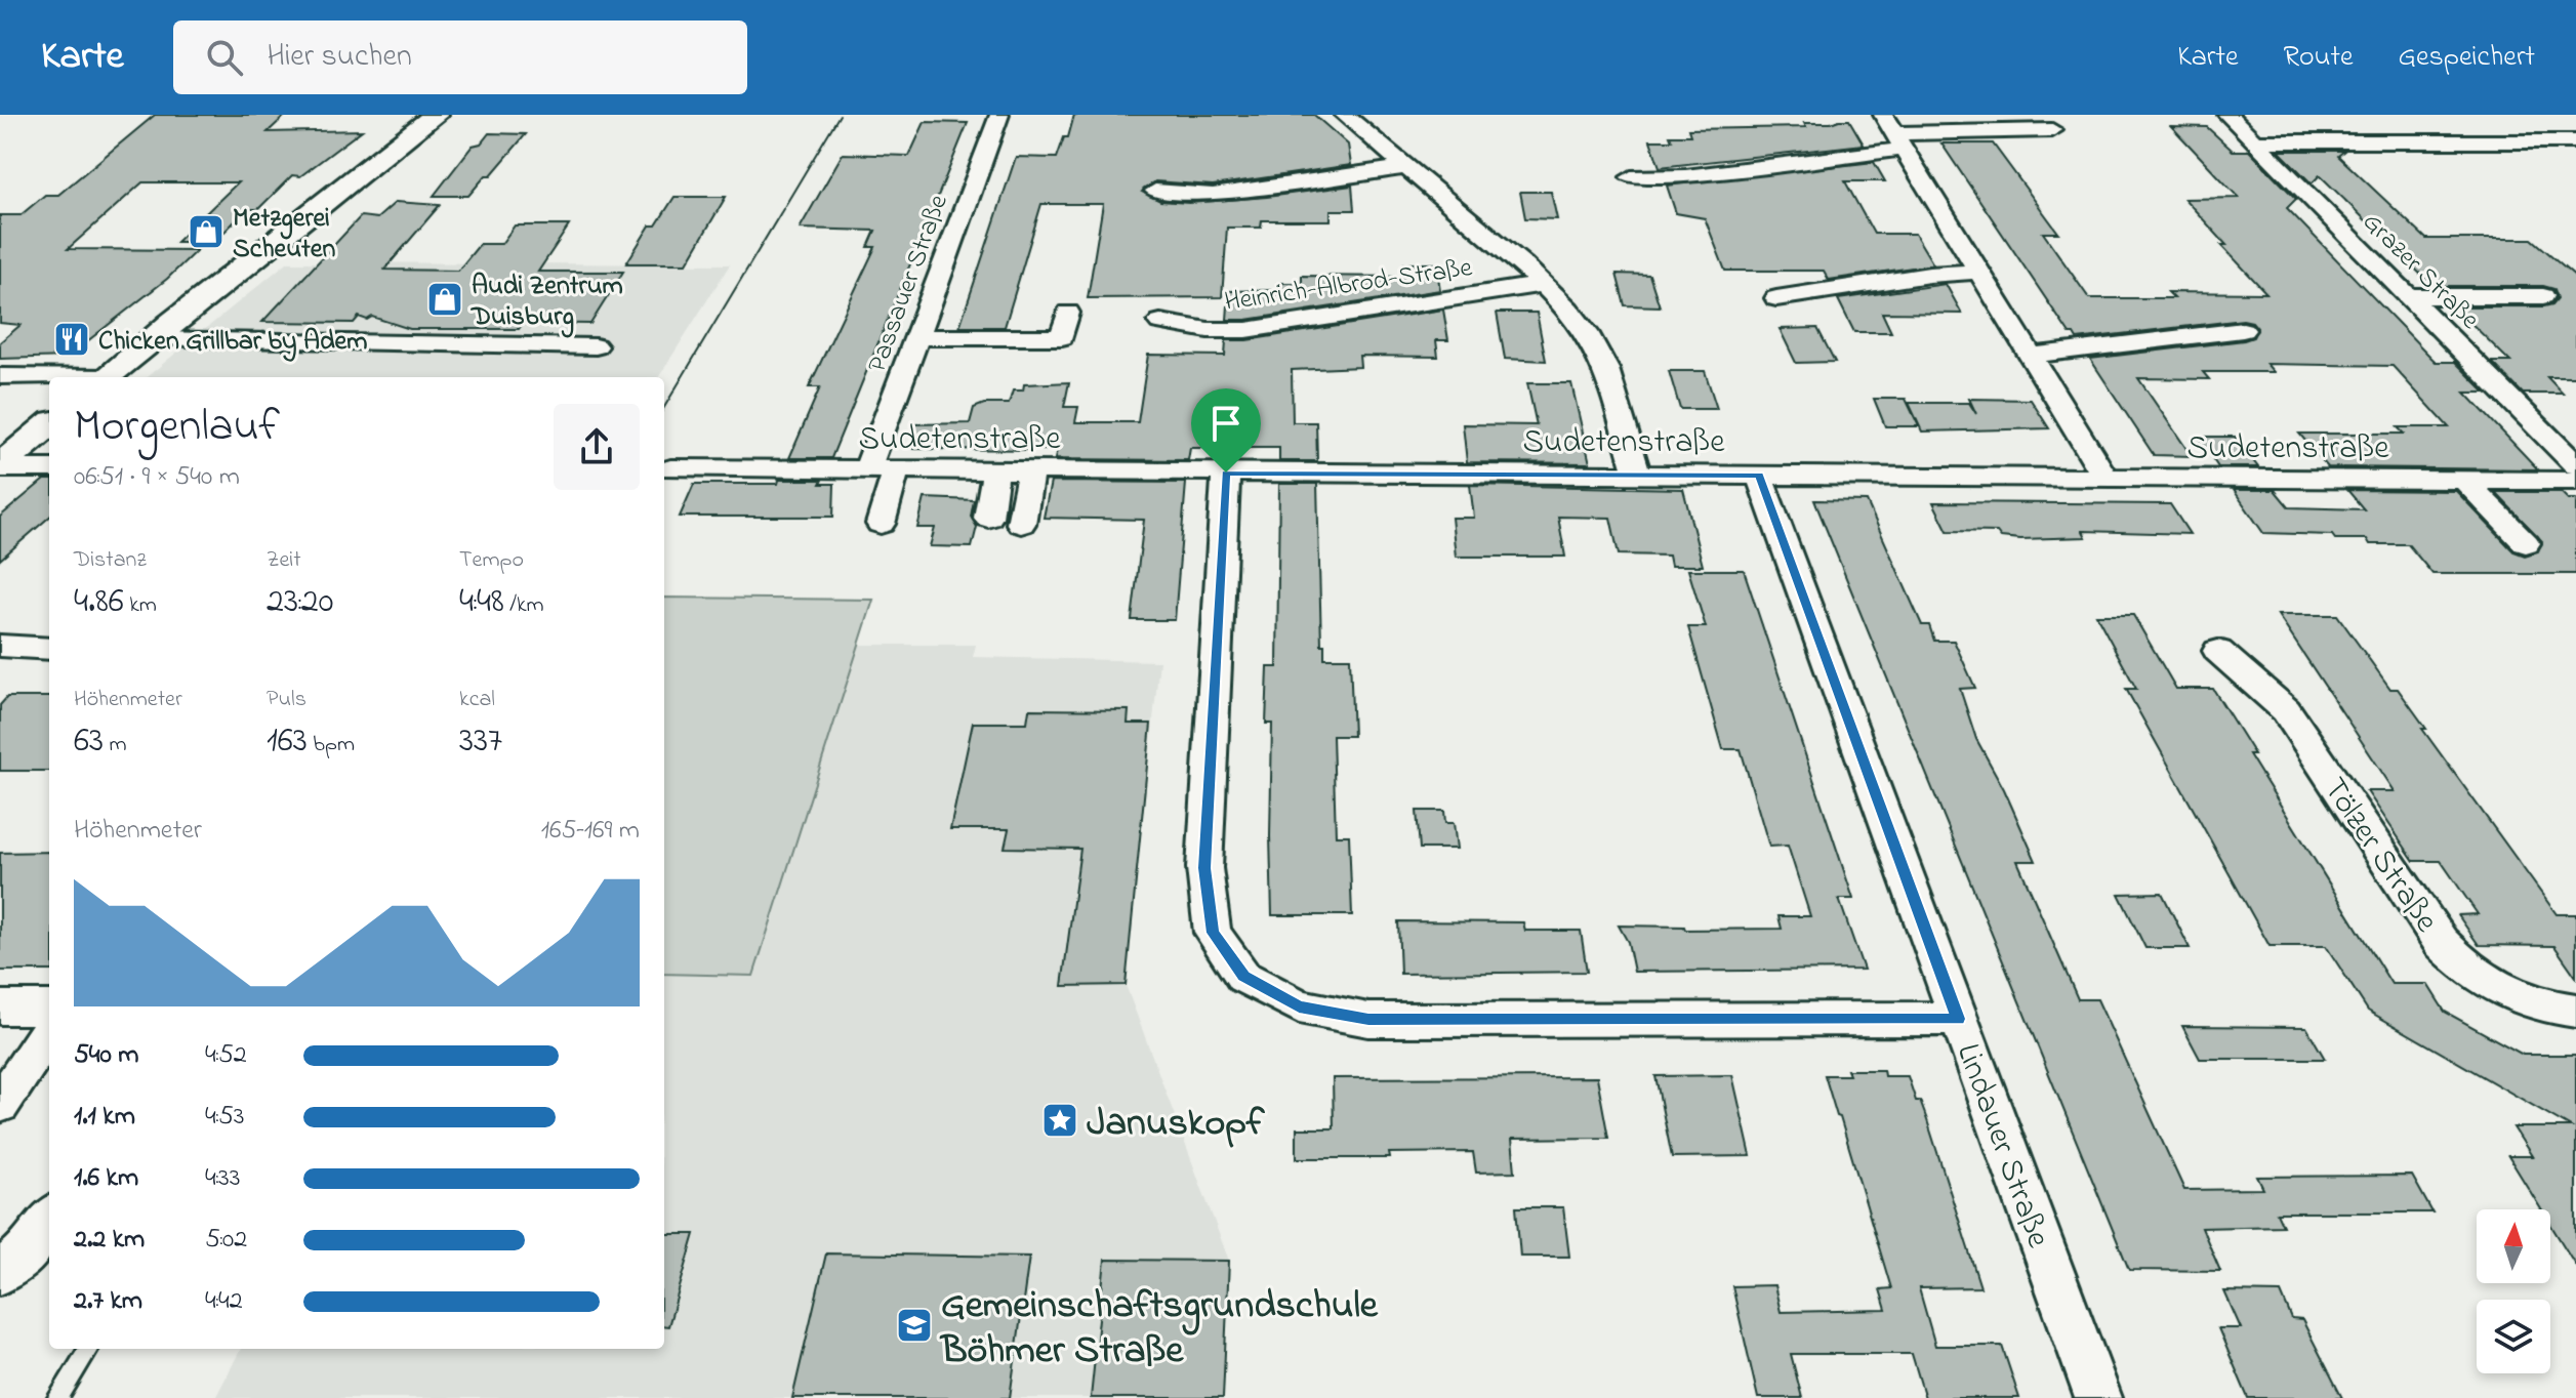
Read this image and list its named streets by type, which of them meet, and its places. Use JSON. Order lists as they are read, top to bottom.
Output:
{
  "streets": {
    "street": [
      "Grazer Straße",
      "Passauer Straße",
      "Heinrich-Albrod-Straße",
      "Sudetenstraße",
      "Tölzer Straße",
      "Lindauer Straße"
    ]
  },
  "crossings": [
    ["Passauer Straße", "Sudetenstraße"],
    ["Heinrich-Albrod-Straße", "Sudetenstraße"],
    ["Sudetenstraße", "Lindauer Straße"]
  ],
  "places": {
    "shop": ["Metzgerei Scheuten", "Audi Zentrum Duisburg"],
    "restaurant": ["Chicken Grillbar by Adem"],
    "place": ["Januskopf"],
    "school or university": ["Gemeinschaftsgrundschule Böhmer Straße"]
  },
  "north": "top",
  "page": {
    "header": "Karte",
    "search": "Hier suchen",
    "nav": ["Karte", "Route", "Gespeichert"],
    "heading": ["Morgenlauf", "06:51 · 9 × 540 m"],
    "stats": [
      ["Distanz", "4.86 km"],
      ["Zeit", "23:20"],
      ["Tempo", "4:48 /km"],
      ["Höhenmeter", "63 m"],
      ["Puls", "163 bpm"],
      ["kcal", "337"]
    ],
    "chart": ["Höhenmeter", "165–169 m"],
    "list": [
      {
        "name": "540 m",
        "note": "4:52"
      },
      {
        "name": "1.1 km",
        "note": "4:53"
      },
      {
        "name": "1.6 km",
        "note": "4:33"
      },
      {
        "name": "2.2 km",
        "note": "5:02"
      },
      {
        "name": "2.7 km",
        "note": "4:42"
      }
    ]
  }
}
